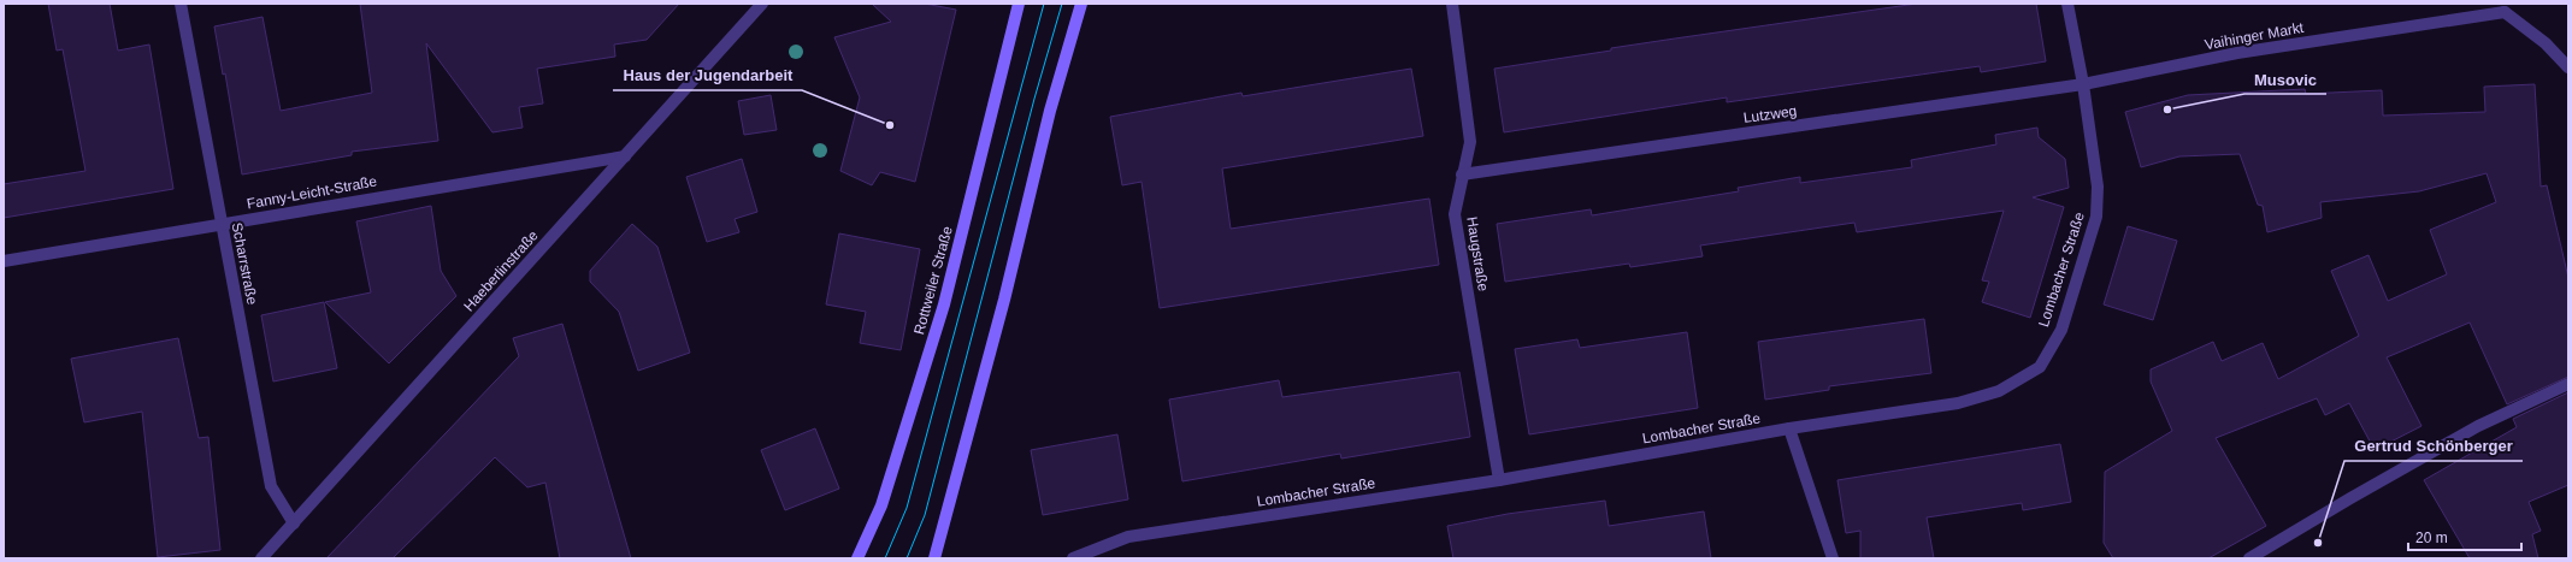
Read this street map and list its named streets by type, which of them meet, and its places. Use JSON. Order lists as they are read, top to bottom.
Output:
{
  "streets": {
    "main road": ["Rottweiler Straße"],
    "street": [
      "Vaihinger Markt",
      "Lutzweg",
      "Fanny-Leicht-Straße",
      "Haugstraße",
      "Scharrstraße",
      "Lombacher Straße",
      "Haeberlinstraße"
    ]
  },
  "crossings": [
    ["Vaihinger Markt", "Lutzweg"],
    ["Vaihinger Markt", "Lombacher Straße"],
    ["Lutzweg", "Haugstraße"],
    ["Lutzweg", "Lombacher Straße"],
    ["Fanny-Leicht-Straße", "Scharrstraße"],
    ["Fanny-Leicht-Straße", "Haeberlinstraße"],
    ["Haugstraße", "Lombacher Straße"],
    ["Scharrstraße", "Haeberlinstraße"]
  ],
  "places": ["Musovic", "Haus der Jugendarbeit", "Gertrud Schönberger"],
  "scale_bar": "20 m"
}
